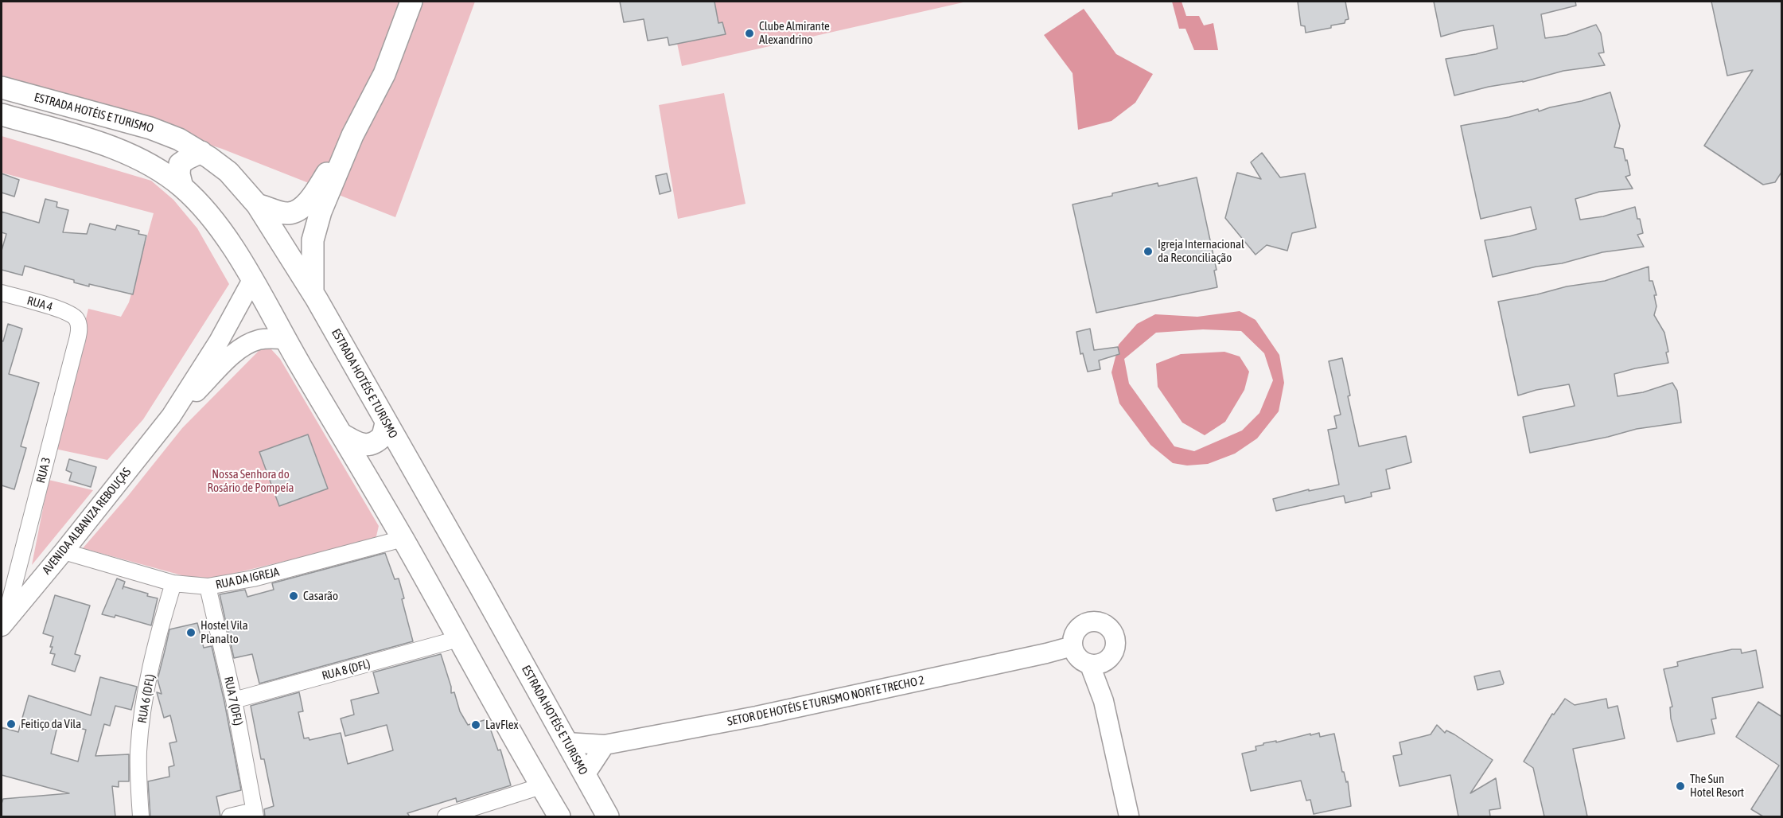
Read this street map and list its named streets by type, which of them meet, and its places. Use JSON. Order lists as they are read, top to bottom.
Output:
{
  "streets": {
    "main road": ["ESTRADA HOTÉIS E TURISMO"],
    "street": [
      "RUA 4",
      "RUA 3",
      "AVENIDA ALBANIZA REBOUÇAS",
      "RUA DA IGREJA",
      "RUA 8 (DFL)",
      "RUA 6 (DFL)",
      "RUA 7 (DFL)",
      "SETOR DE HOTÉIS E TURISMO NORTE TRECHO 2"
    ]
  },
  "crossings": [
    ["ESTRADA HOTÉIS E TURISMO", "SETOR DE HOTÉIS E TURISMO NORTE TRECHO 2"],
    ["RUA 4", "RUA 3"],
    ["RUA 3", "AVENIDA ALBANIZA REBOUÇAS"],
    ["AVENIDA ALBANIZA REBOUÇAS", "RUA DA IGREJA"],
    ["RUA DA IGREJA", "RUA 6 (DFL)"],
    ["RUA DA IGREJA", "RUA 7 (DFL)"],
    ["RUA 8 (DFL)", "RUA 7 (DFL)"]
  ],
  "parks": ["Nossa Senhora do Rosário de Pompeía"],
  "places": [
    "Clube Almirante Alexandrino",
    "Igreja Internacional da Reconciliação",
    "Casarão",
    "Hostel Vila Planalto",
    "Feitiço da Vila",
    "LavFlex",
    "The Sun Hotel Resort"
  ]
}
